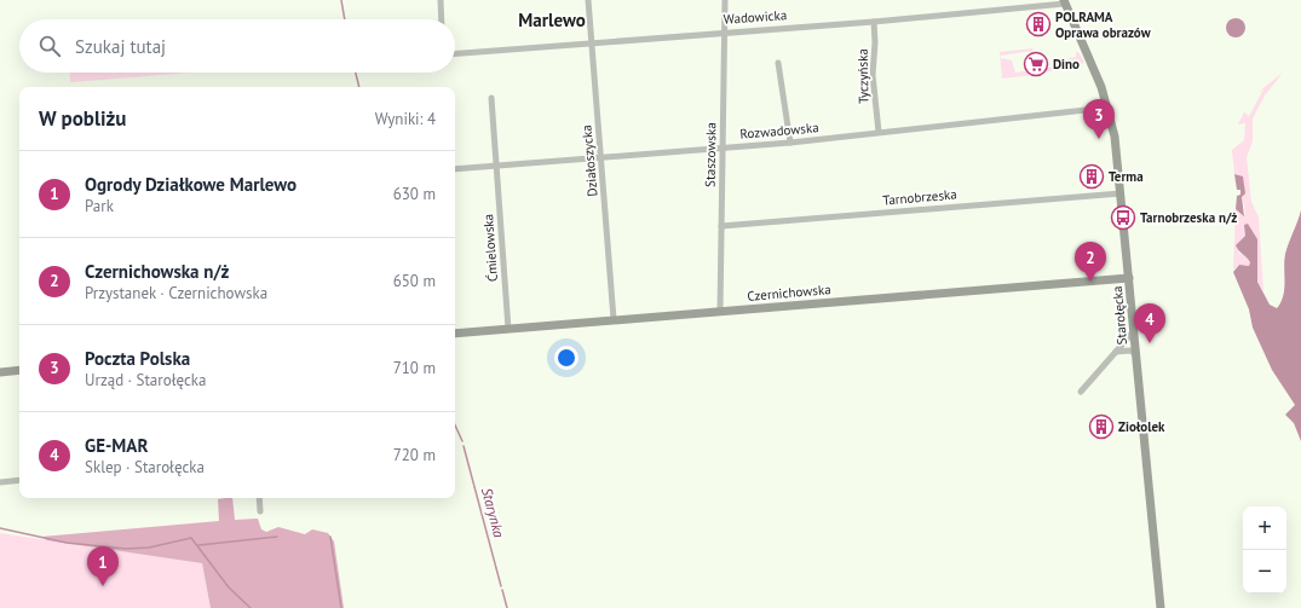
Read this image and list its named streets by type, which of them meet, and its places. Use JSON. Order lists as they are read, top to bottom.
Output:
{
  "streets": {
    "street": [
      "Wadowicka",
      "Tyczyńska",
      "Rozwadowska",
      "Staszowska",
      "Działoszycka",
      "Tarnobrzeska",
      "Ćmielowska",
      "Czernichowska",
      "Starołęcka"
    ]
  },
  "crossings": [
    ["Wadowicka", "Tyczyńska"],
    ["Wadowicka", "Staszowska"],
    ["Wadowicka", "Działoszycka"],
    ["Wadowicka", "Starołęcka"],
    ["Tyczyńska", "Rozwadowska"],
    ["Rozwadowska", "Staszowska"],
    ["Rozwadowska", "Działoszycka"],
    ["Rozwadowska", "Ćmielowska"],
    ["Rozwadowska", "Starołęcka"],
    ["Staszowska", "Tarnobrzeska"],
    ["Staszowska", "Czernichowska"],
    ["Działoszycka", "Czernichowska"],
    ["Tarnobrzeska", "Starołęcka"],
    ["Ćmielowska", "Czernichowska"],
    ["Czernichowska", "Starołęcka"]
  ],
  "districts": ["Marlewo"],
  "water": ["Starynka"],
  "places": {
    "building": ["POLRAMA Oprawa obrazów", "Terma", "Ziołolek"],
    "supermarket": ["Dino"],
    "bus stop": ["Tarnobrzeska n/ż"]
  },
  "page": {
    "search": "Szukaj tutaj",
    "heading": ["W pobliżu", "Wyniki: 4"],
    "pins": [
      "3",
      "2",
      "4",
      "1"
    ],
    "list": [
      {
        "mark": "1",
        "name": "Ogrody Działkowe Marlewo",
        "note": "Park",
        "value": "630 m"
      },
      {
        "mark": "2",
        "name": "Czernichowska n/ż",
        "note": "Przystanek · Czernichowska",
        "value": "650 m"
      },
      {
        "mark": "3",
        "name": "Poczta Polska",
        "note": "Urząd · Starołęcka",
        "value": "710 m"
      },
      {
        "mark": "4",
        "name": "GE-MAR",
        "note": "Sklep · Starołęcka",
        "value": "720 m"
      }
    ],
    "map_buttons": ["+", "−"]
  }
}
